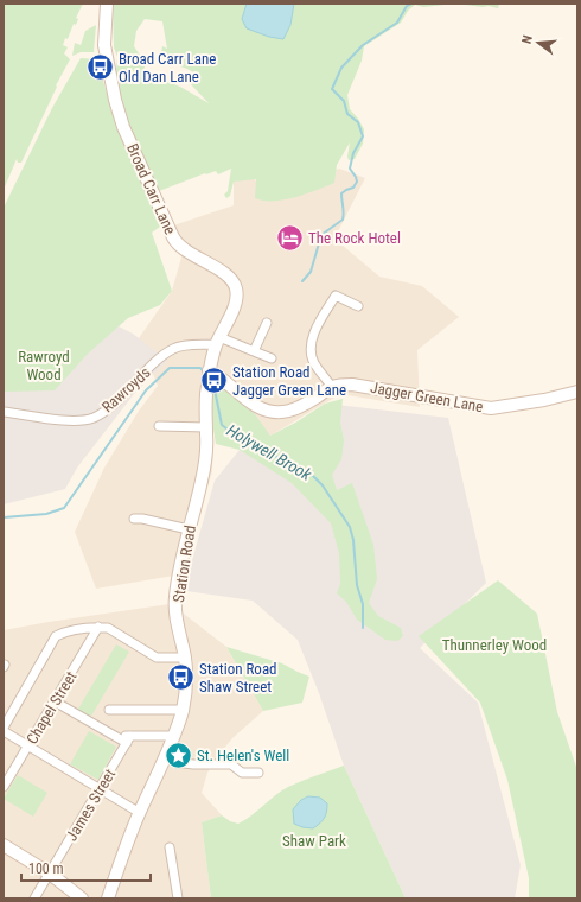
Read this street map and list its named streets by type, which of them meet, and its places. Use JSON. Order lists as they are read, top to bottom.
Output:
{
  "streets": {
    "street": [
      "Broad Carr Lane",
      "Rawroyds",
      "Jagger Green Lane",
      "Station Road",
      "Chapel Street",
      "James Street"
    ]
  },
  "crossings": [
    ["Broad Carr Lane", "Rawroyds"],
    ["Broad Carr Lane", "Jagger Green Lane"],
    ["Broad Carr Lane", "Station Road"]
  ],
  "water": ["Holywell Brook"],
  "parks": ["Rawroyd Wood", "Thunnerley Wood", "Shaw Park"],
  "places": {
    "bus stop": ["Broad Carr Lane Old Dan Lane", "Station Road Jagger Green Lane", "Station Road Shaw Street"],
    "hotel": ["The Rock Hotel"],
    "place": ["St. Helen's Well"]
  },
  "scale_bar": "100 m",
  "north": "left"
}
